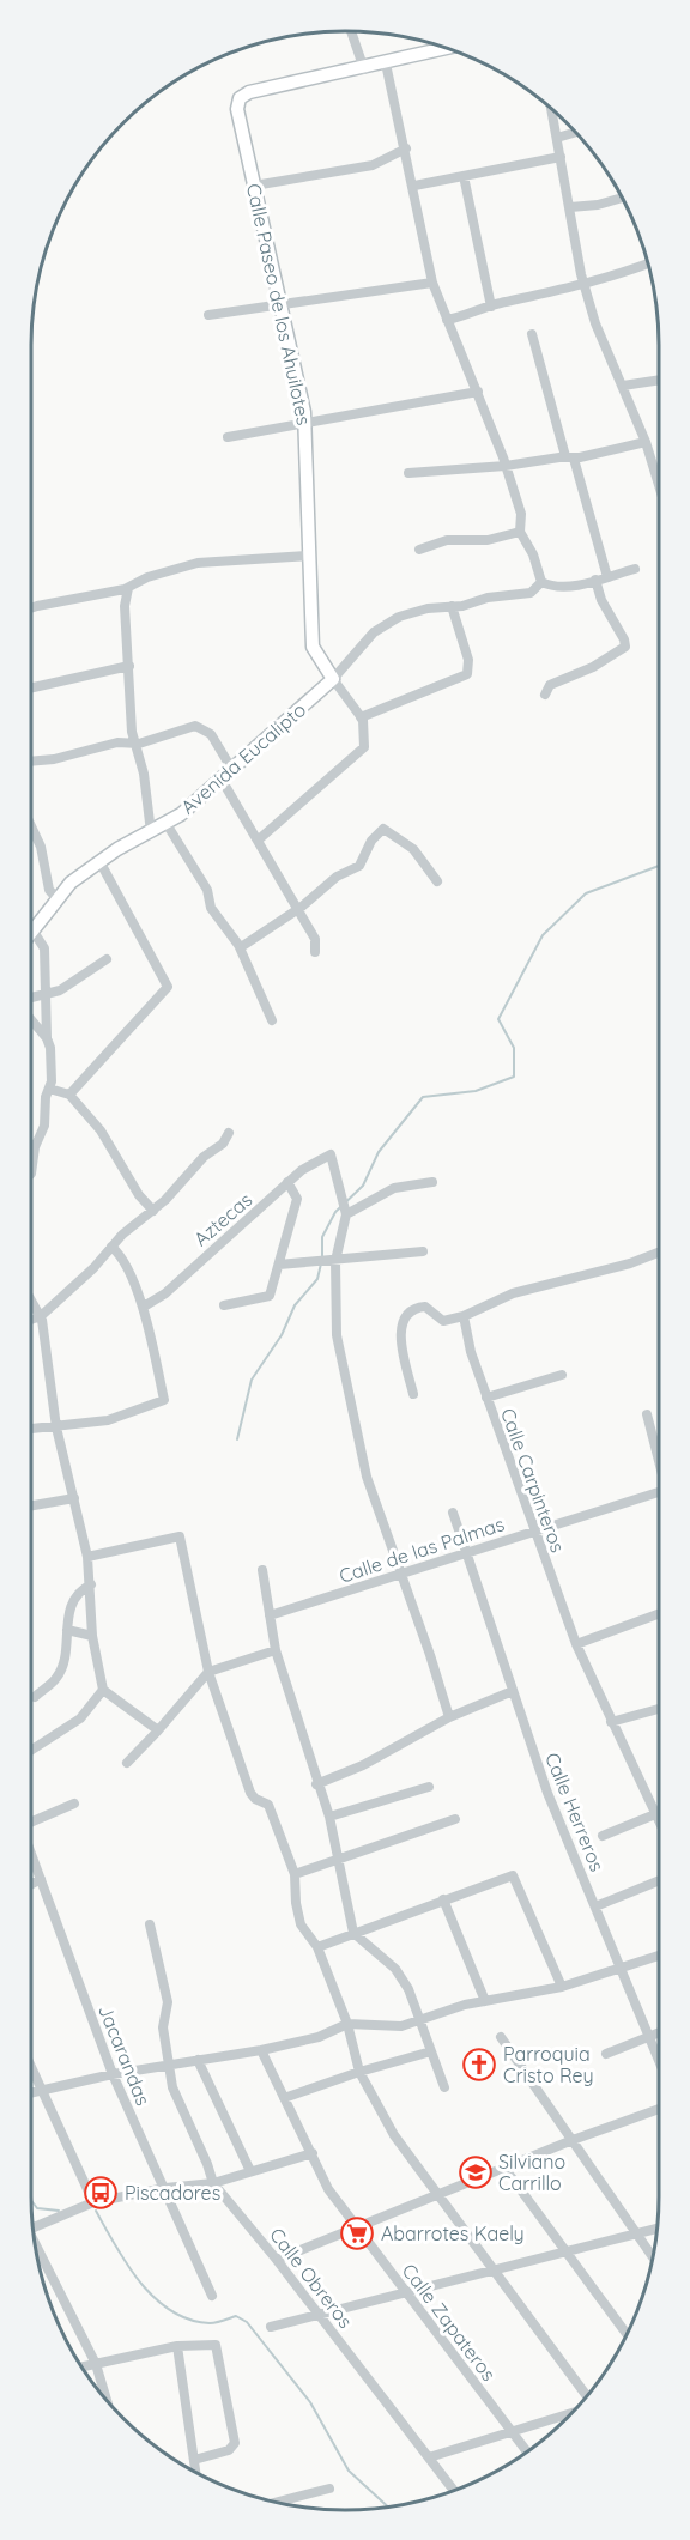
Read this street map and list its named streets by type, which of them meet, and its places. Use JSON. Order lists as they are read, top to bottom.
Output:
{
  "streets": {
    "street": [
      "Calle Paseo de los Ahuilotes",
      "Avenida Eucalipto",
      "Aztecas",
      "Calle Carpinteros",
      "Calle de las Palmas",
      "Calle Herreros",
      "Jacarandas",
      "Calle Obreros",
      "Calle Zapateros"
    ]
  },
  "crossings": [
    ["Calle Paseo de los Ahuilotes", "Avenida Eucalipto"],
    ["Calle Carpinteros", "Calle de las Palmas"],
    ["Calle de las Palmas", "Calle Herreros"]
  ],
  "places": {
    "church": ["Parroquia Cristo Rey"],
    "school or university": ["Silviano Carrillo"],
    "bus stop": ["Piscadores"],
    "supermarket": ["Abarrotes Kaely"]
  }
}
